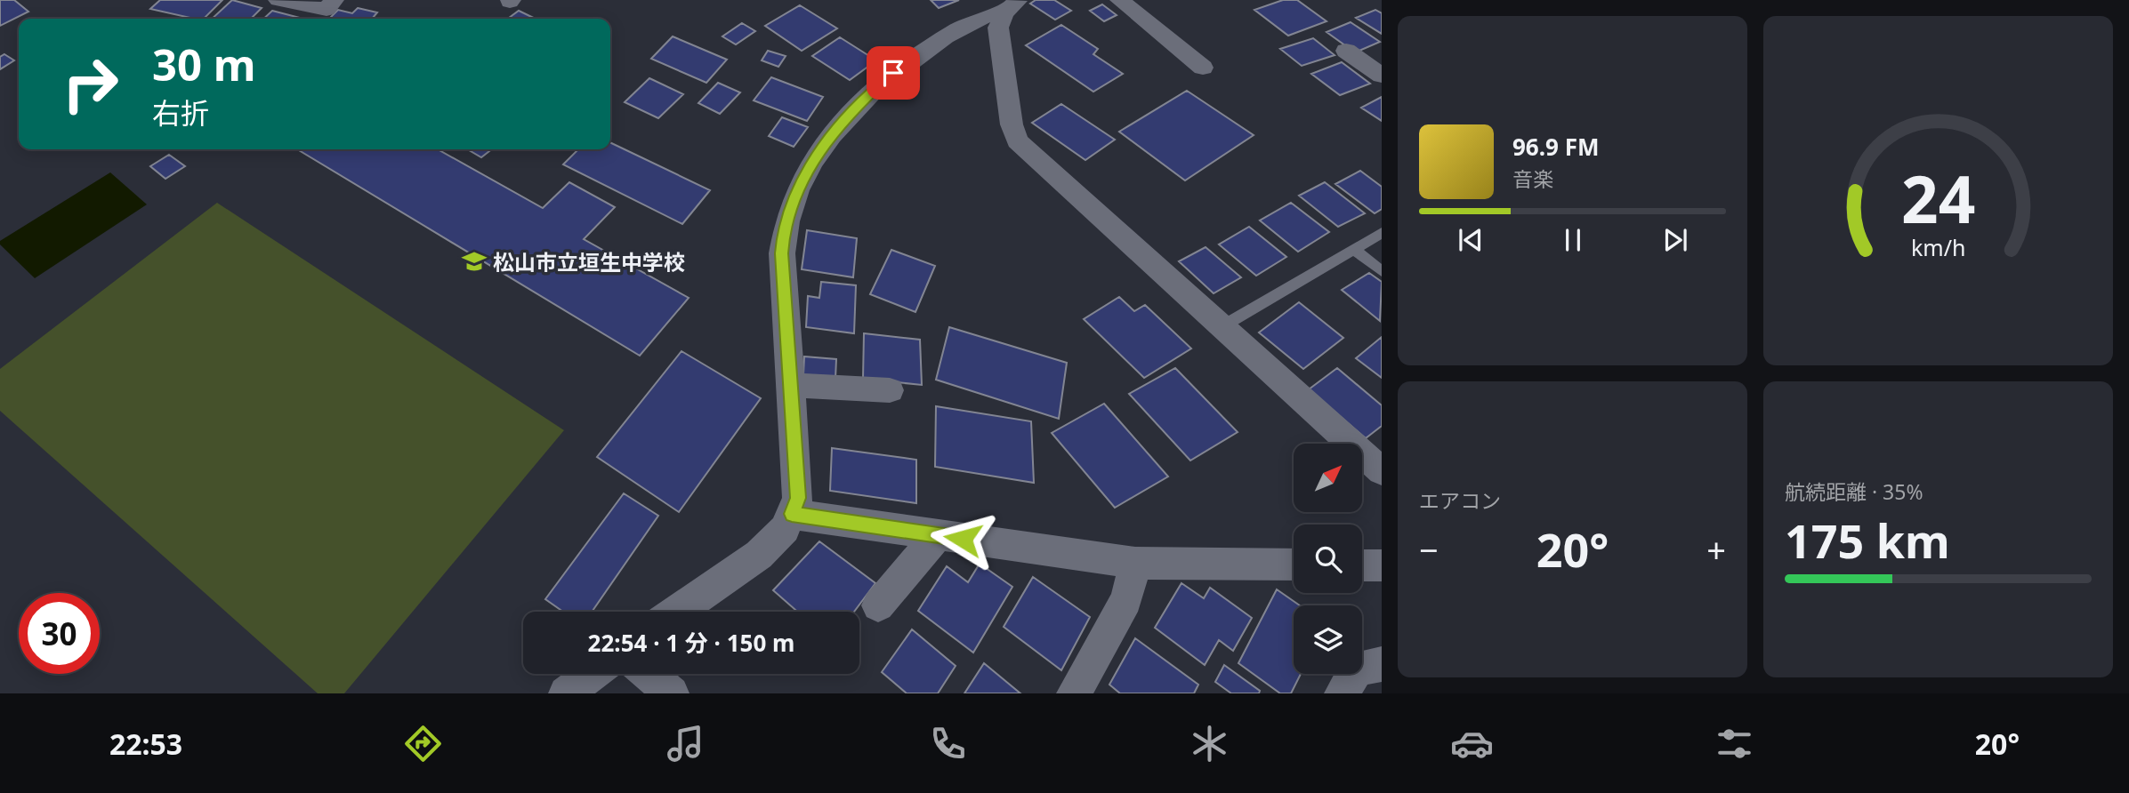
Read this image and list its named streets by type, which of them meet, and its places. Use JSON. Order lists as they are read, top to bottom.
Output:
{
  "places": {
    "school or university": ["松山市立垣生中学校"]
  },
  "north": "top right",
  "page": {
    "turn": ["30 m", "右折"],
    "song": ["96.9 FM", "音楽"],
    "tile": [
      "エアコン",
      ["航続距離 · 35%", "175 km"]
    ],
    "heat": ["−", "20°", "+"],
    "limit": "30",
    "trip": "22:54 · 1 分 · 150 m",
    "tabs": ["22:53", "20°"],
    "gauge": ["24", "km/h"]
  }
}
